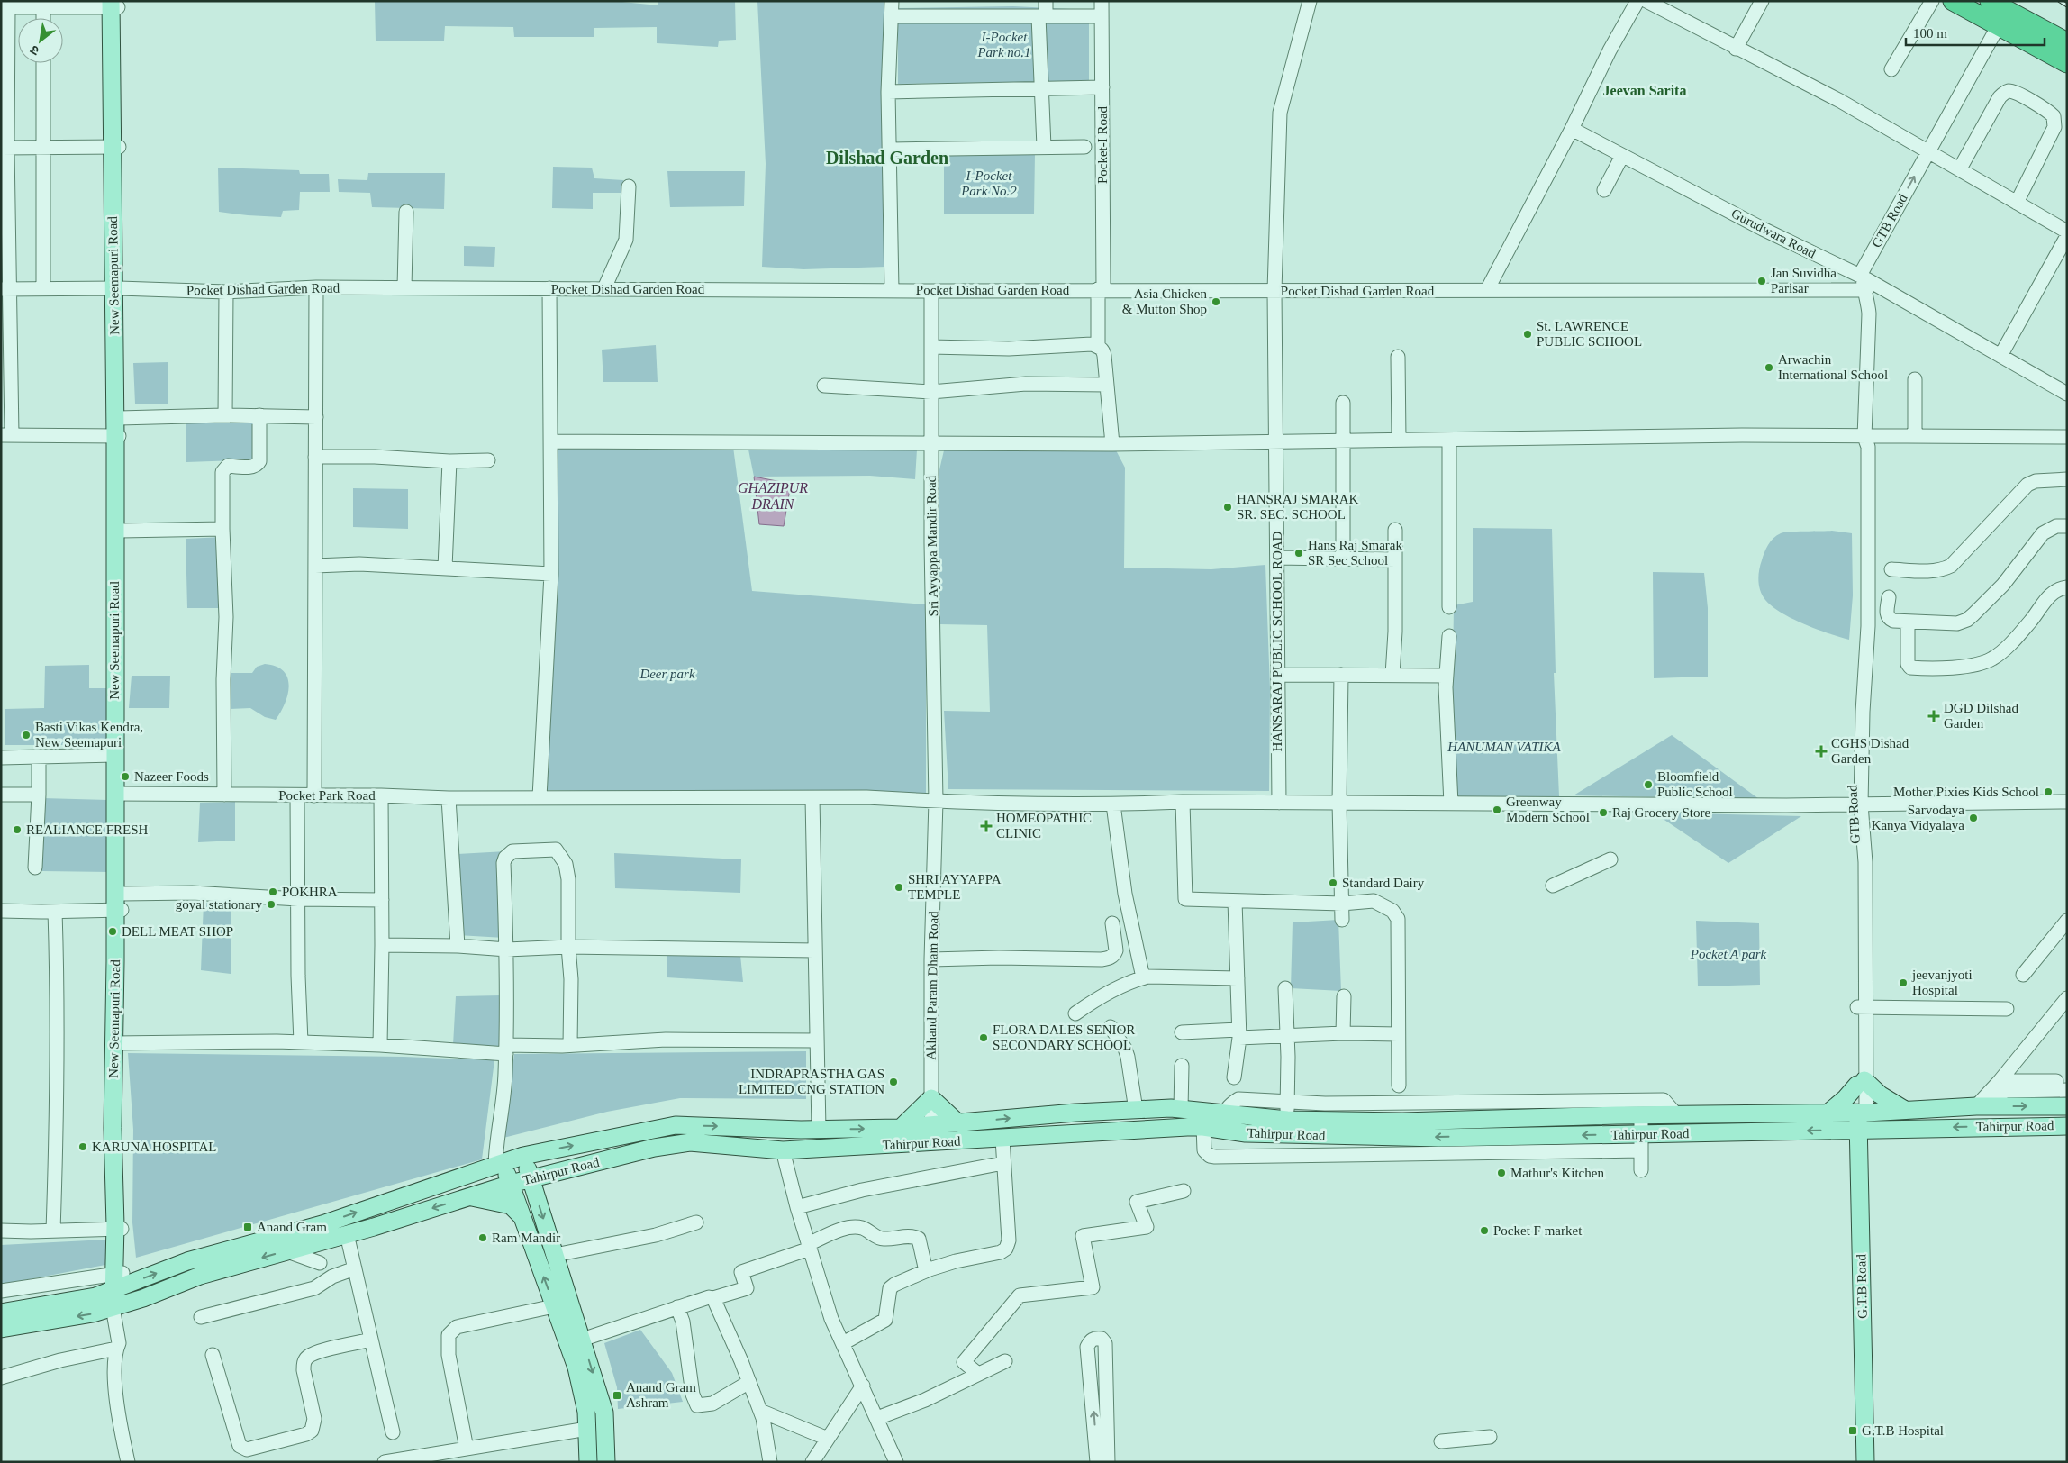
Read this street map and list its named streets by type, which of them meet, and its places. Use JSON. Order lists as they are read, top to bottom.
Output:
{
  "streets": {
    "main road": ["New Seemapuri Road", "Tahirpur Road", "G.T.B Road"],
    "street": [
      "Pocket-I Road",
      "GTB Road",
      "Gurudwara Road",
      "Pocket Dishad Garden Road",
      "Sri Ayyappa Mandir Road",
      "HANSARAJ PUBLIC SCHOOL ROAD",
      "Pocket Park Road",
      "Akhand Param Dham Road"
    ]
  },
  "crossings": [
    ["Pocket-I Road", "Pocket Dishad Garden Road"],
    ["GTB Road", "Gurudwara Road"],
    ["GTB Road", "Pocket Dishad Garden Road"],
    ["GTB Road", "Pocket Park Road"],
    ["GTB Road", "Tahirpur Road"],
    ["GTB Road", "G.T.B Road"],
    ["Gurudwara Road", "Pocket Dishad Garden Road"],
    ["New Seemapuri Road", "Pocket Dishad Garden Road"],
    ["New Seemapuri Road", "Pocket Park Road"],
    ["New Seemapuri Road", "Tahirpur Road"],
    ["Pocket Dishad Garden Road", "Sri Ayyappa Mandir Road"],
    ["Pocket Dishad Garden Road", "HANSARAJ PUBLIC SCHOOL ROAD"],
    ["Sri Ayyappa Mandir Road", "Pocket Park Road"],
    ["Sri Ayyappa Mandir Road", "Akhand Param Dham Road"],
    ["HANSARAJ PUBLIC SCHOOL ROAD", "Pocket Park Road"],
    ["Pocket Park Road", "Akhand Param Dham Road"],
    ["Akhand Param Dham Road", "Tahirpur Road"],
    ["Tahirpur Road", "G.T.B Road"]
  ],
  "districts": ["Jeevan Sarita", "Dilshad Garden"],
  "water": ["GHAZIPUR DRAIN"],
  "parks": [
    "I-Pocket Park no.1",
    "I-Pocket Park No.2",
    "Deer park",
    "HANUMAN VATIKA",
    "Pocket A park"
  ],
  "places": {
    "other": [
      "Jan Suvidha Parisar",
      "Asia Chicken & Mutton Shop",
      "St. LAWRENCE PUBLIC SCHOOL",
      "Arwachin International School",
      "HANSRAJ SMARAK SR. SEC. SCHOOL",
      "Hans Raj Smarak SR Sec School",
      "Basti Vikas Kendra, New Seemapuri",
      "Nazeer Foods",
      "Bloomfield Public School",
      "Mother Pixies Kids School",
      "Greenway Modern School",
      "Raj Grocery Store",
      "Sarvodaya Kanya Vidyalaya",
      "REALIANCE FRESH",
      "Standard Dairy",
      "SHRI AYYAPPA TEMPLE",
      "POKHRA",
      "goyal stationary",
      "DELL MEAT SHOP",
      "jeevanjyoti Hospital",
      "FLORA DALES SENIOR SECONDARY SCHOOL",
      "INDRAPRASTHA GAS LIMITED CNG STATION",
      "KARUNA HOSPITAL",
      "Mathur's Kitchen",
      "Pocket F market",
      "Ram Mandir"
    ],
    "health": ["DGD Dilshad Garden", "CGHS Dishad Garden", "HOMEOPATHIC CLINIC"],
    "transit": ["Anand Gram", "Anand Gram Ashram", "G.T.B Hospital"]
  },
  "scale_bar": "100 m",
  "north": "bottom left"
}
